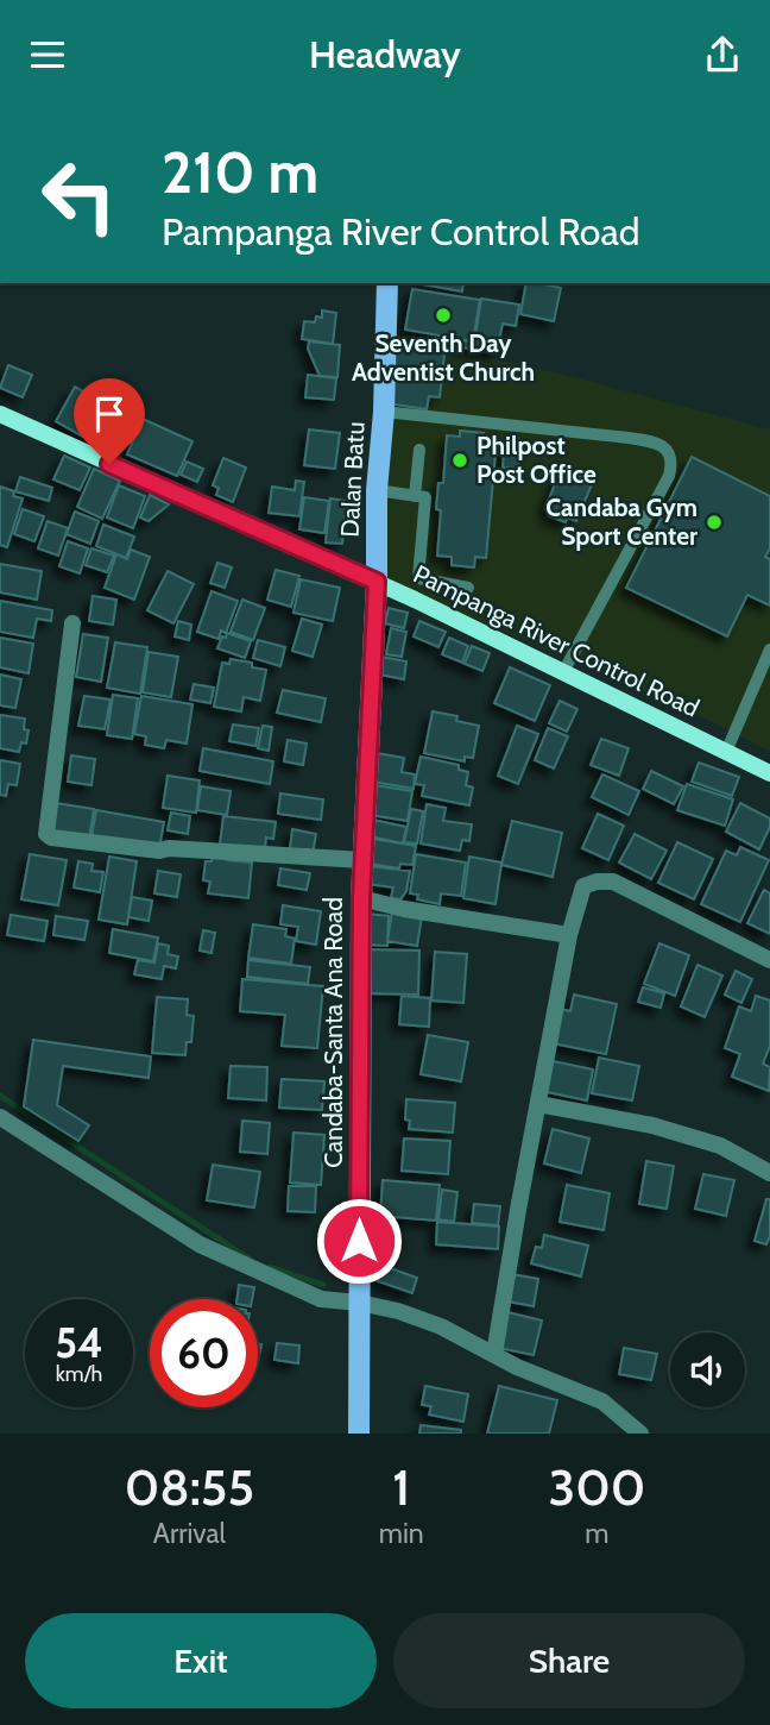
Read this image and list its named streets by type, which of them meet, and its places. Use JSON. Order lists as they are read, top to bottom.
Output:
{
  "streets": {
    "main road": ["Dalan Batu", "Pampanga River Control Road", "Candaba-Santa Ana Road"]
  },
  "crossings": [
    ["Dalan Batu", "Pampanga River Control Road"],
    ["Dalan Batu", "Candaba-Santa Ana Road"],
    ["Pampanga River Control Road", "Candaba-Santa Ana Road"]
  ],
  "places": ["Seventh Day Adventist Church", "Philpost Post Office", "Candaba Gym Sport Center"],
  "page": {
    "header": "Headway",
    "turn": ["210 m", "Pampanga River Control Road"],
    "speed": "54 km/h",
    "limit": "60",
    "eta": [
      "08:55",
      "Arrival",
      "1",
      "min",
      "300",
      "m"
    ],
    "buttons": ["Exit", "Share"]
  }
}
